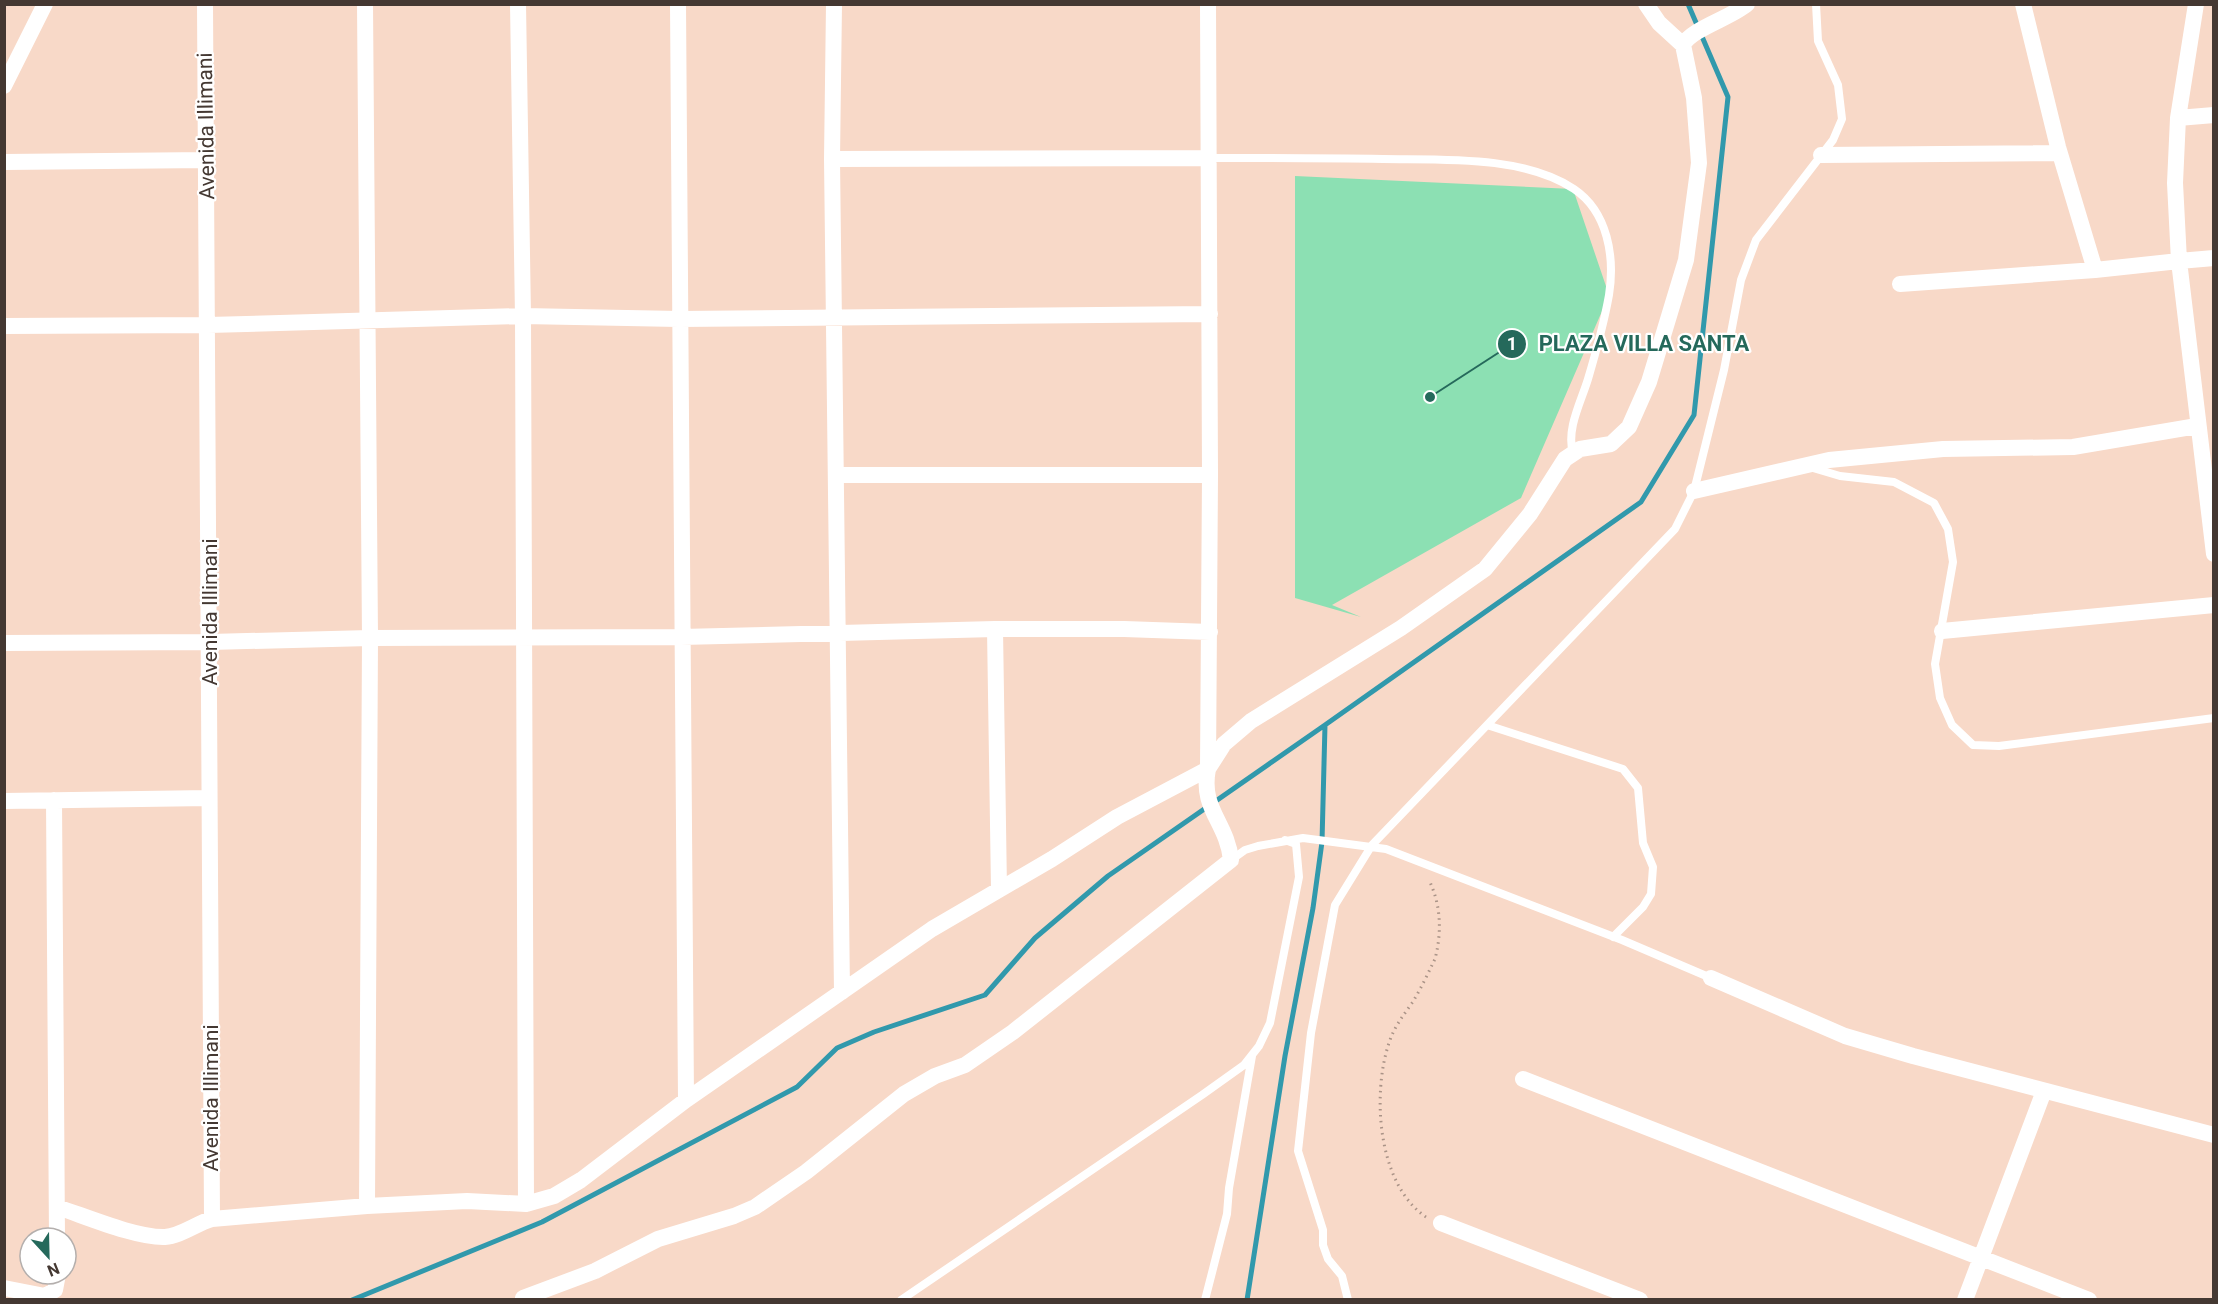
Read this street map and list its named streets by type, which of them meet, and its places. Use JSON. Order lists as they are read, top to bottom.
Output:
{
  "streets": {
    "street": ["Avenida Illimani"]
  },
  "places": ["PLAZA VILLA SANTA"],
  "north": "bottom"
}
